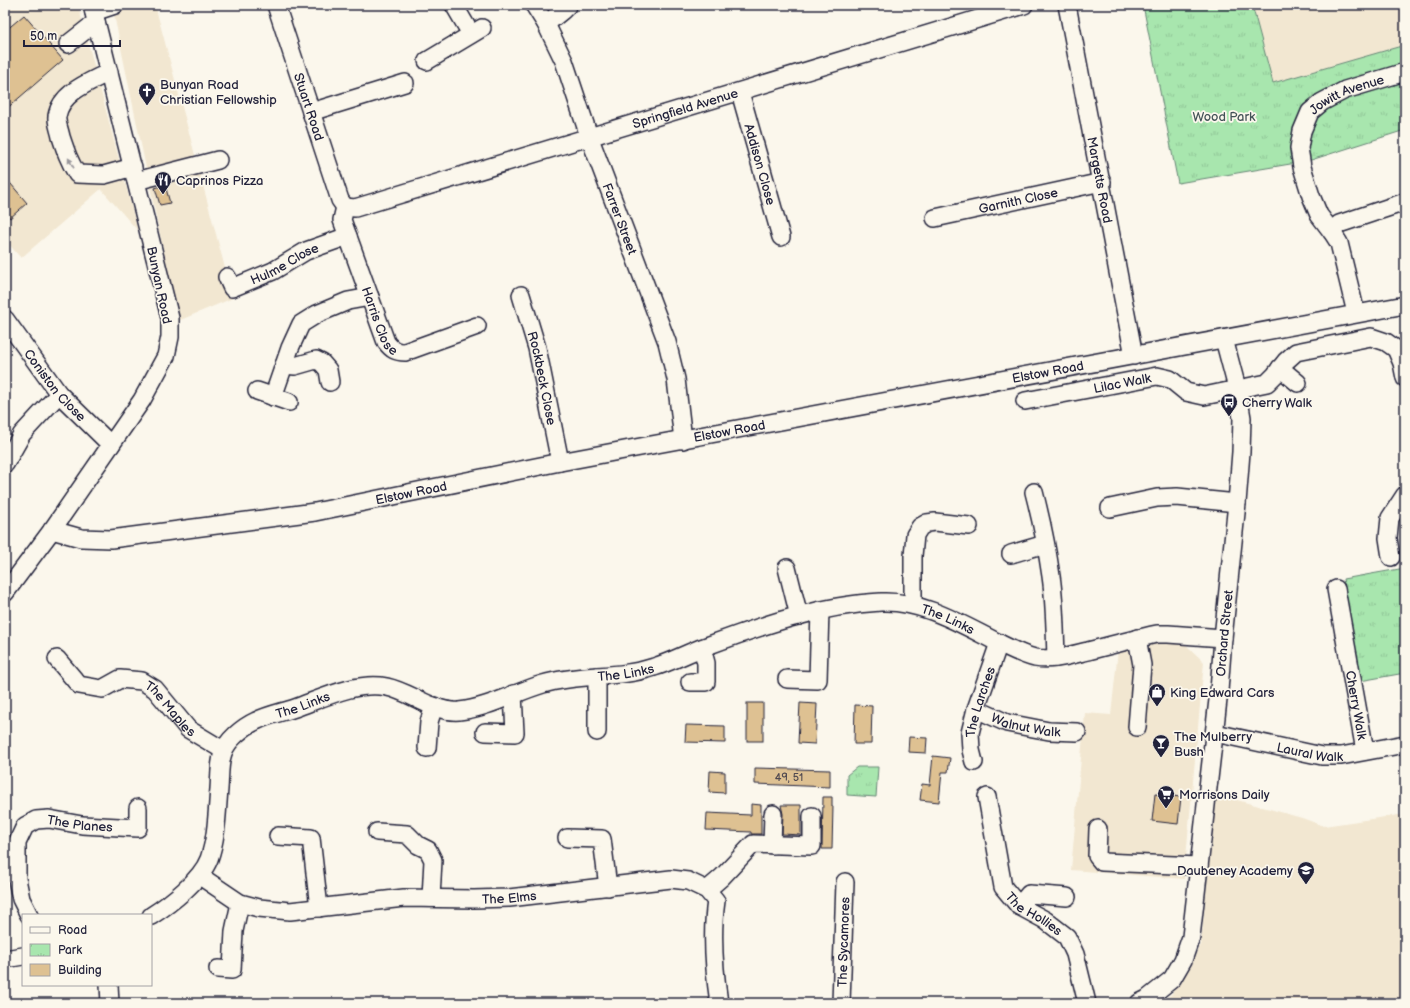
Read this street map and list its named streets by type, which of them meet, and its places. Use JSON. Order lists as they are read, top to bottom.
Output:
{
  "streets": {
    "street": [
      "Jowitt Avenue",
      "Stuart Road",
      "Springfield Avenue",
      "Addison Close",
      "Margetts Road",
      "Garnith Close",
      "Farrer Street",
      "Hulme Close",
      "Bunyan Road",
      "Harris Close",
      "Elstow Road",
      "Rockbeck Close",
      "Lilac Walk",
      "Coniston Close",
      "The Links",
      "Orchard Street",
      "The Larches",
      "Cherry Walk",
      "The Maples",
      "Walnut Walk",
      "Laural Walk",
      "The Planes",
      "The Elms",
      "The Hollies",
      "The Sycamores"
    ]
  },
  "crossings": [
    ["Jowitt Avenue", "Elstow Road"],
    ["Stuart Road", "Springfield Avenue"],
    ["Stuart Road", "Harris Close"],
    ["Springfield Avenue", "Addison Close"],
    ["Springfield Avenue", "Farrer Street"],
    ["Springfield Avenue", "Harris Close"],
    ["Margetts Road", "Garnith Close"],
    ["Margetts Road", "Elstow Road"],
    ["Farrer Street", "Elstow Road"],
    ["Hulme Close", "Harris Close"],
    ["Bunyan Road", "Elstow Road"],
    ["Bunyan Road", "Coniston Close"],
    ["Elstow Road", "Rockbeck Close"],
    ["Elstow Road", "Orchard Street"],
    ["Lilac Walk", "Orchard Street"],
    ["The Links", "Orchard Street"],
    ["The Links", "The Larches"],
    ["The Links", "The Maples"],
    ["Orchard Street", "Laural Walk"],
    ["The Larches", "Walnut Walk"],
    ["Cherry Walk", "Laural Walk"]
  ],
  "parks": ["Wood Park"],
  "places": {
    "church": ["Bunyan Road Christian Fellowship"],
    "restaurant": ["Caprinos Pizza"],
    "bus stop": ["Cherry Walk"],
    "shop": ["King Edward Cars"],
    "bar": ["The Mulberry Bush"],
    "supermarket": ["Morrisons Daily"],
    "school or university": ["Daubeney Academy"]
  },
  "house_numbers": ["49, 51"],
  "legend": ["Road", "Park", "Building"],
  "scale_bar": "50 m"
}
